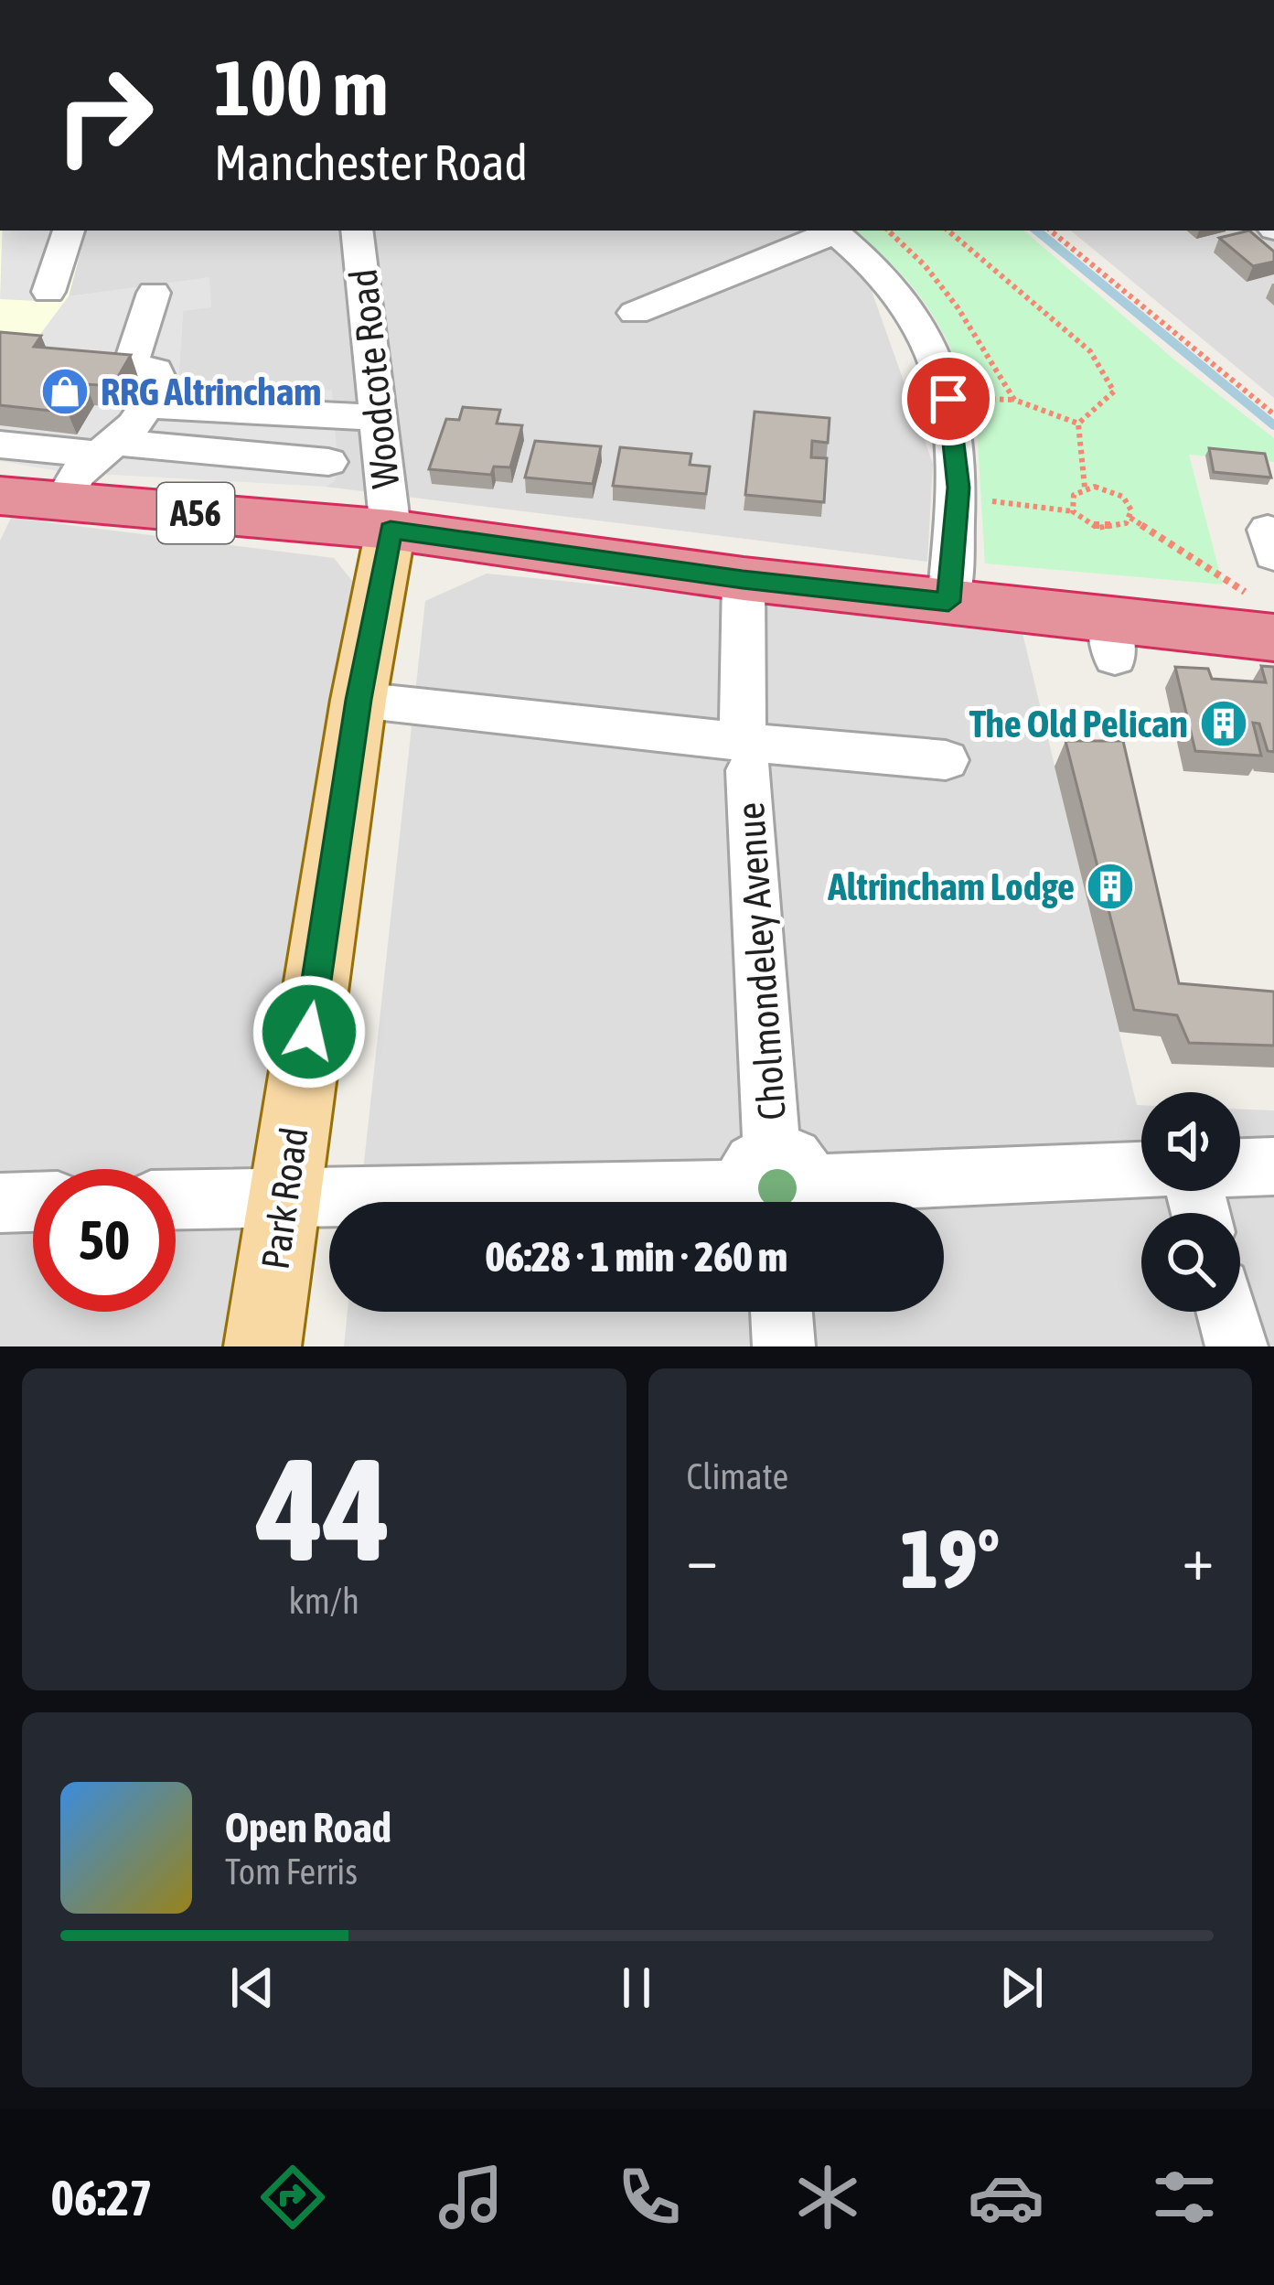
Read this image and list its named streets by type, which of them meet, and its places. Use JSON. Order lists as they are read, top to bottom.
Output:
{
  "streets": {
    "highway": ["A56"],
    "main road": ["Park Road"],
    "street": ["Woodcote Road", "Cholmondeley Avenue"]
  },
  "crossings": [
    ["Woodcote Road", "A56"],
    ["Woodcote Road", "Park Road"],
    ["A56", "Cholmondeley Avenue"],
    ["A56", "Park Road"]
  ],
  "places": {
    "shop": ["RRG Altrincham"],
    "building": ["The Old Pelican", "Altrincham Lodge"]
  },
  "page": {
    "turn": ["100 m", "Manchester Road"],
    "limit": "50",
    "trip": "06:28 · 1 min · 260 m",
    "tile": [
      ["44", "km/h"],
      "Climate"
    ],
    "heat": ["−", "19°", "+"],
    "song": ["Open Road", "Tom Ferris"],
    "tabs": "06:27"
  }
}
